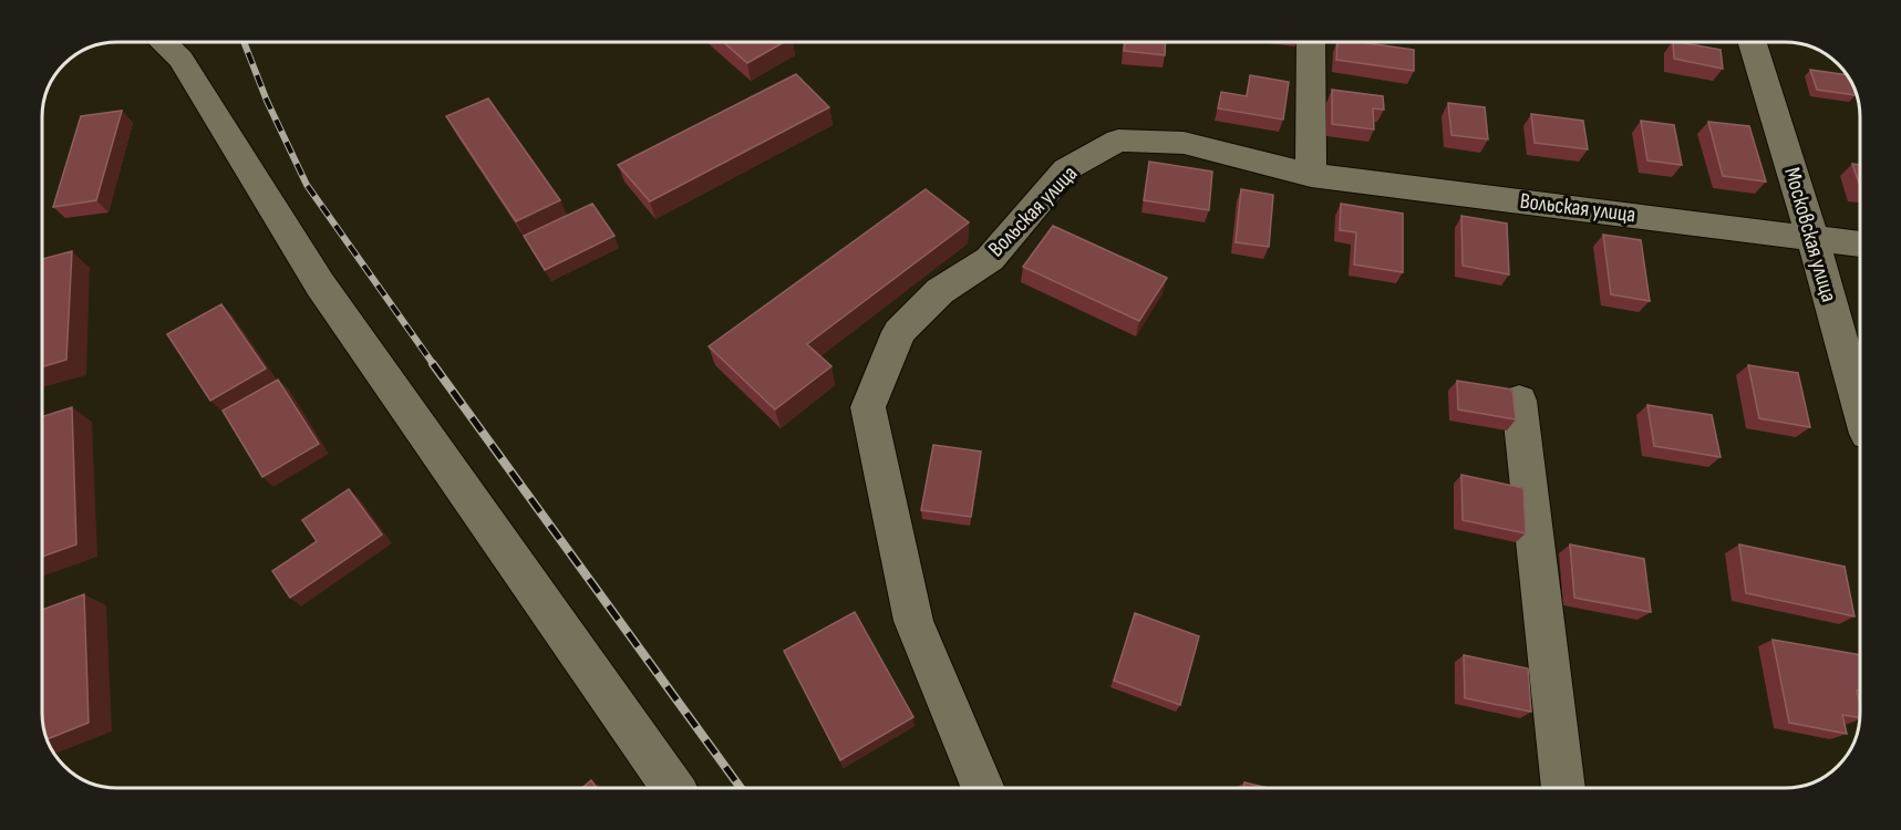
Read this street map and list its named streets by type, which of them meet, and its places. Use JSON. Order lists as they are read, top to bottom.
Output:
{
  "streets": {
    "street": ["Вольская улица", "Московская улица"]
  },
  "crossings": [
    ["Вольская улица", "Московская улица"]
  ]
}
